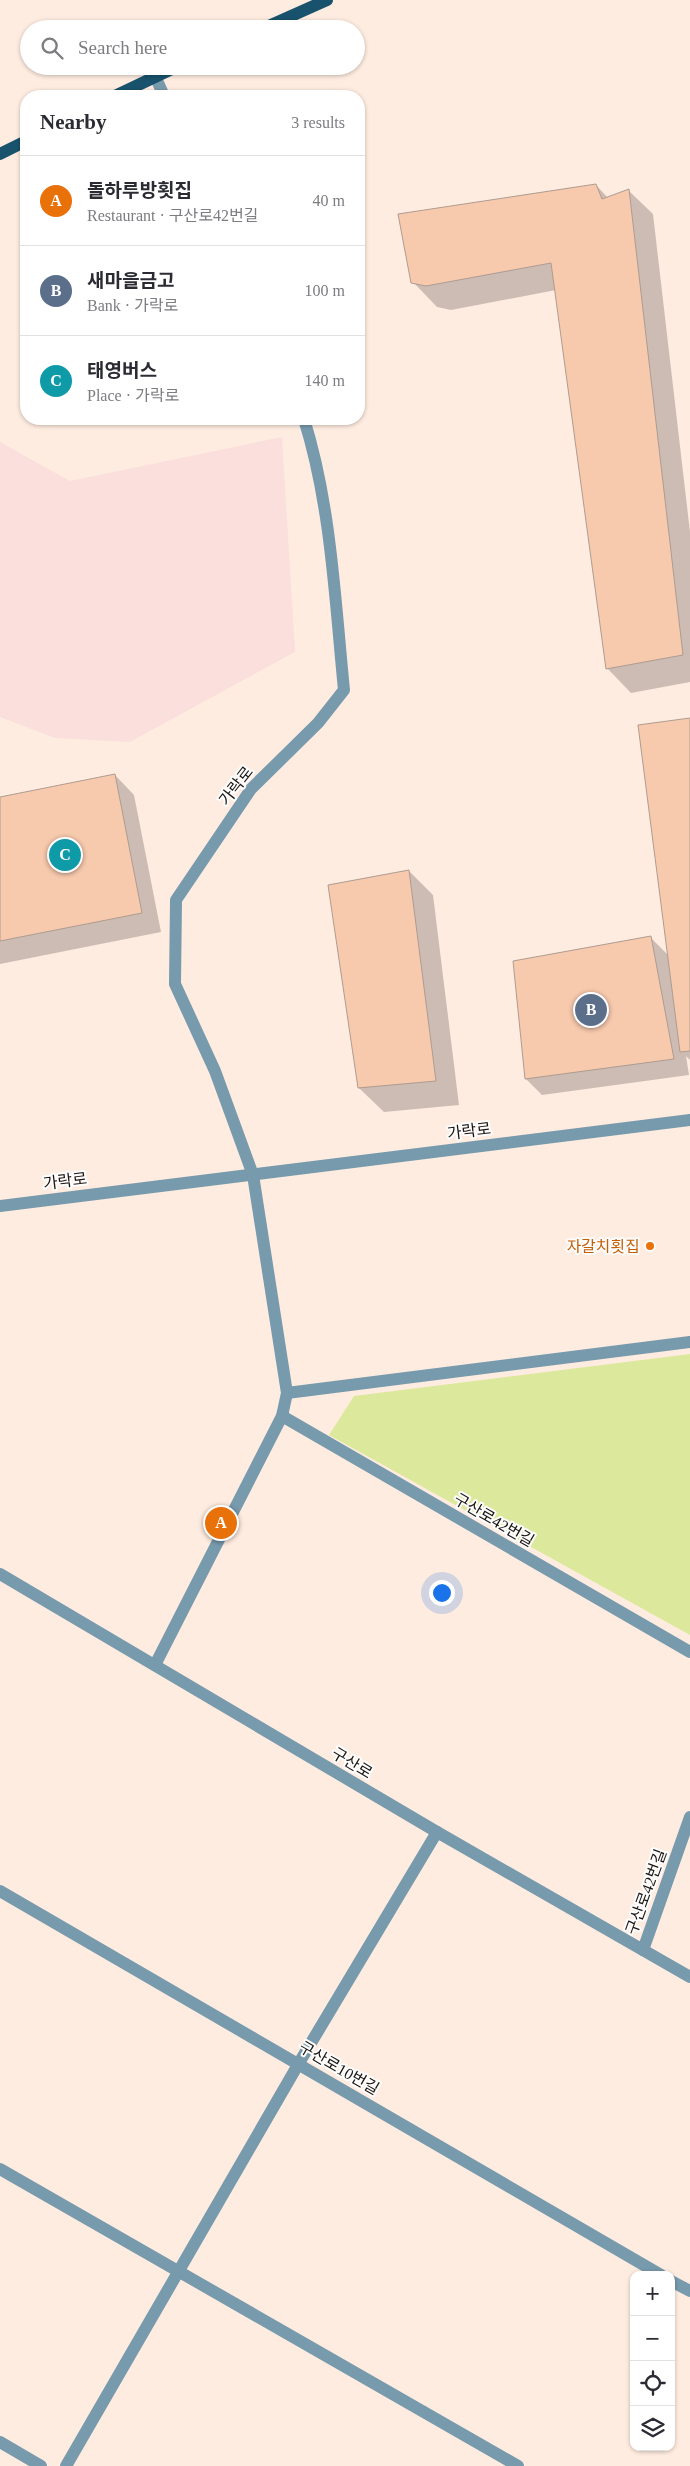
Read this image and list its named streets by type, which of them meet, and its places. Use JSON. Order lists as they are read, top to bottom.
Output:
{
  "streets": {
    "street": [
      "가락로",
      "구산로42번길",
      "구산로",
      "구산로10번길"
    ]
  },
  "crossings": [
    ["구산로42번길", "구산로"]
  ],
  "places": ["자갈치횟집"],
  "page": {
    "search": "Search here",
    "heading": ["Nearby", "3 results"],
    "list": [
      {
        "mark": "A",
        "name": "돌하루방횟집",
        "note": "Restaurant · 구산로42번길",
        "value": "40 m"
      },
      {
        "mark": "B",
        "name": "새마을금고",
        "note": "Bank · 가락로",
        "value": "100 m"
      },
      {
        "mark": "C",
        "name": "태영버스",
        "note": "Place · 가락로",
        "value": "140 m"
      }
    ],
    "pins": ["C", "B", "A"],
    "map_buttons": ["+", "−"]
  }
}
